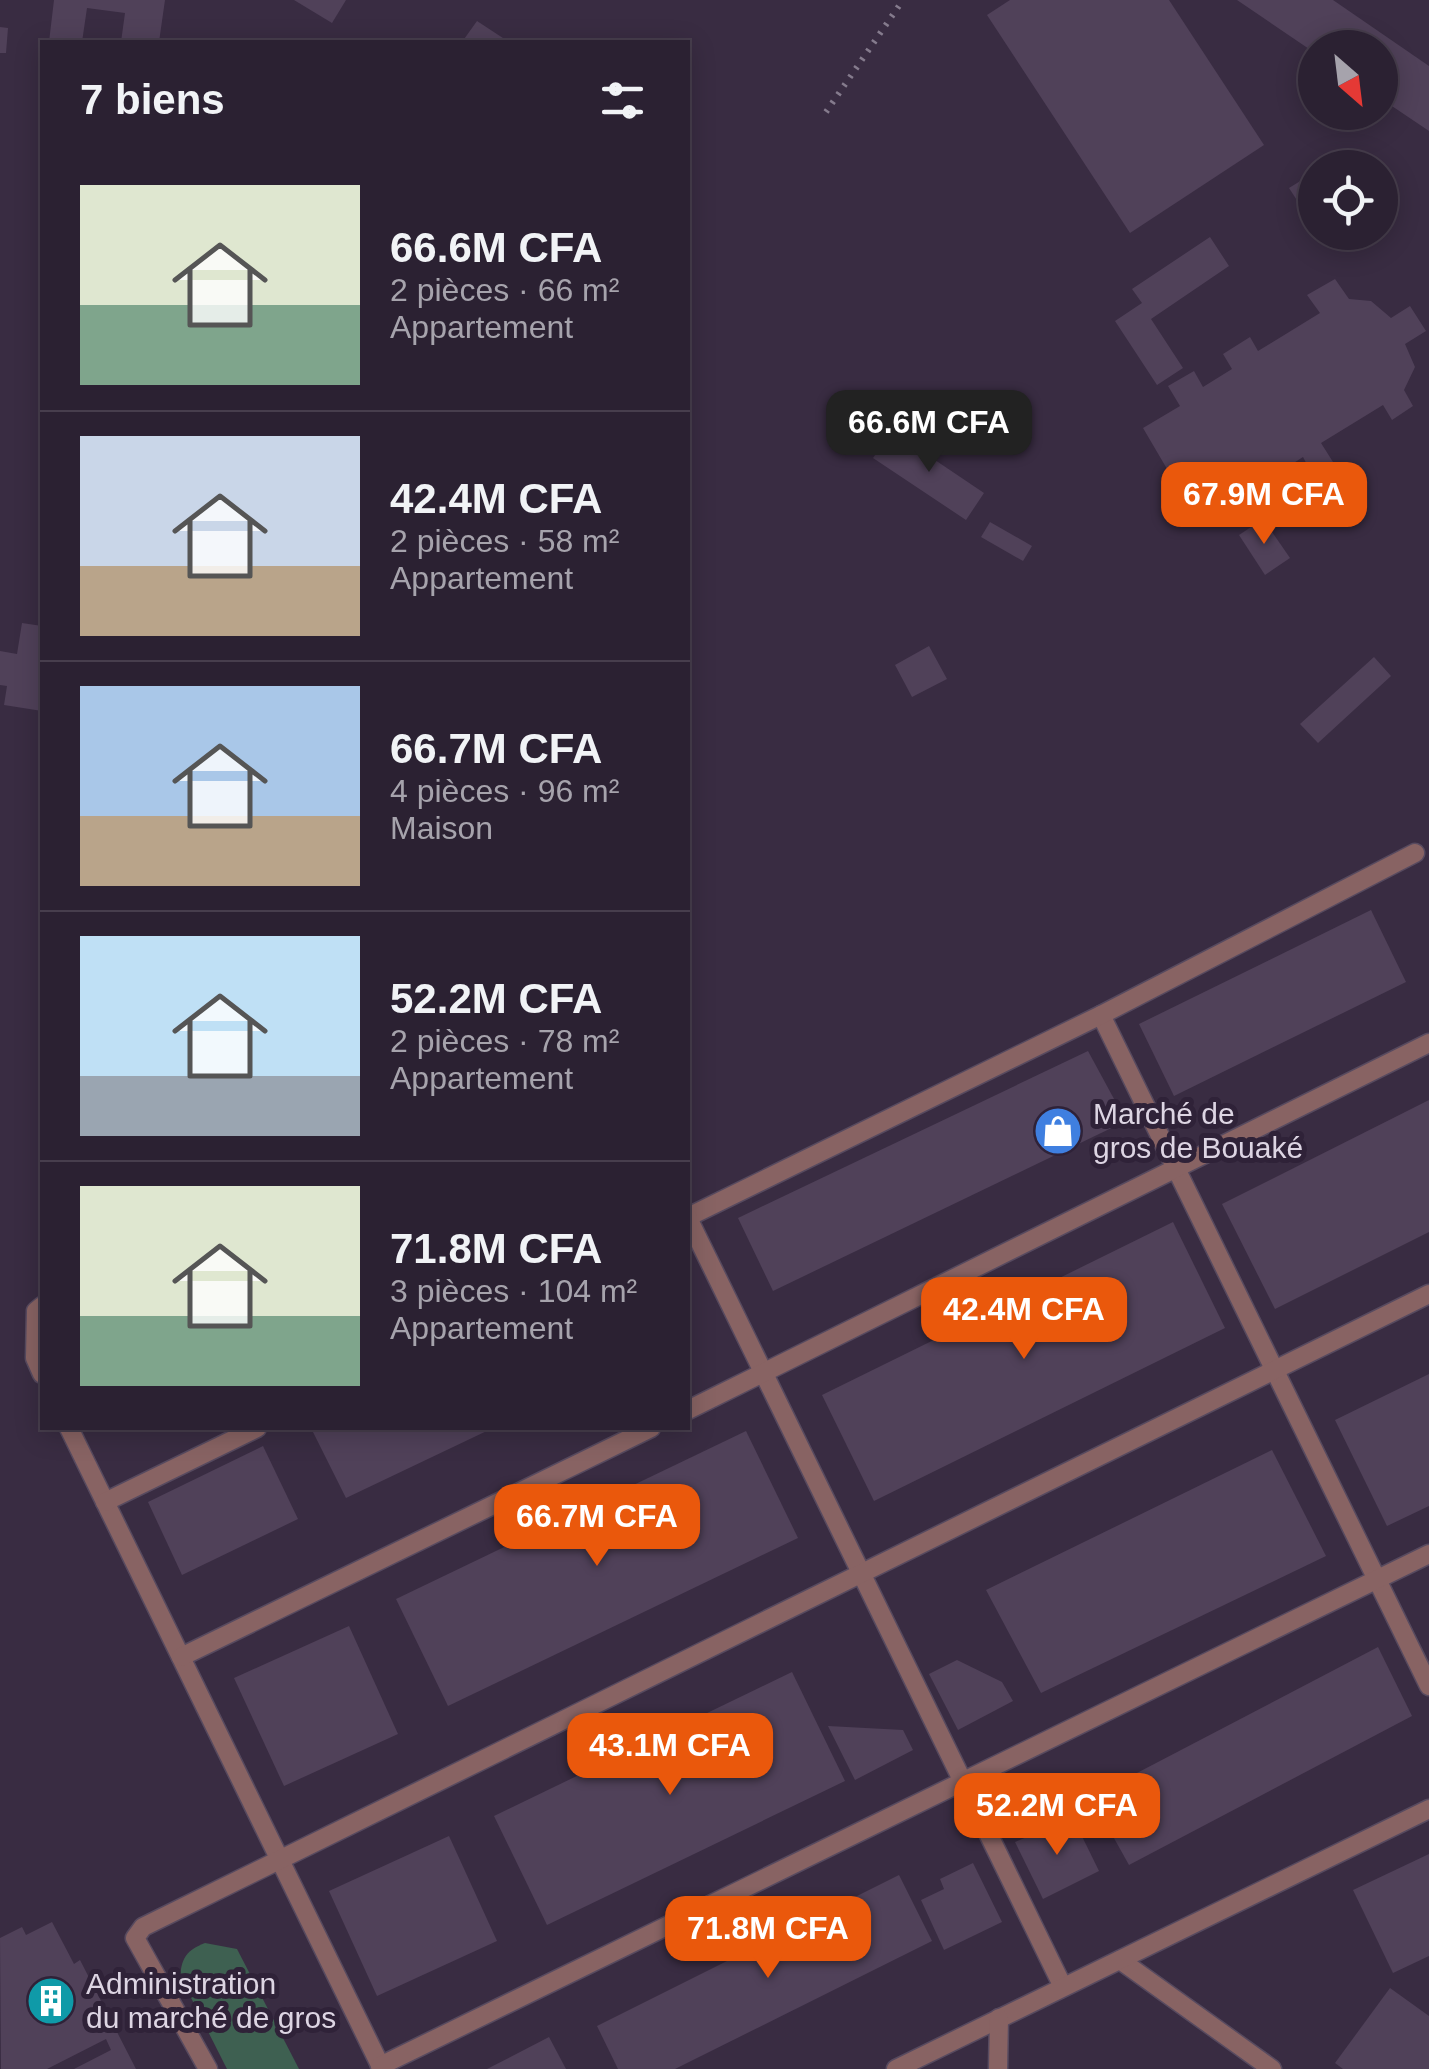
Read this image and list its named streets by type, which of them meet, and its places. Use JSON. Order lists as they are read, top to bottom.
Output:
{
  "places": {
    "shop": ["Marché de gros de Bouaké"],
    "building": ["Administration du marché de gros"]
  },
  "north": "bottom right",
  "page": {
    "heading": "7 biens",
    "list": [
      {
        "name": "66.6M CFA",
        "note": "2 pièces · 66 m² · Appartement"
      },
      {
        "name": "42.4M CFA",
        "note": "2 pièces · 58 m² · Appartement"
      },
      {
        "name": "66.7M CFA",
        "note": "4 pièces · 96 m² · Maison"
      },
      {
        "name": "52.2M CFA",
        "note": "2 pièces · 78 m² · Appartement"
      },
      {
        "name": "71.8M CFA",
        "note": "3 pièces · 104 m² · Appartement"
      }
    ],
    "price": [
      "66.6M CFA",
      "67.9M CFA",
      "42.4M CFA",
      "66.7M CFA",
      "43.1M CFA",
      "52.2M CFA",
      "71.8M CFA"
    ]
  }
}
